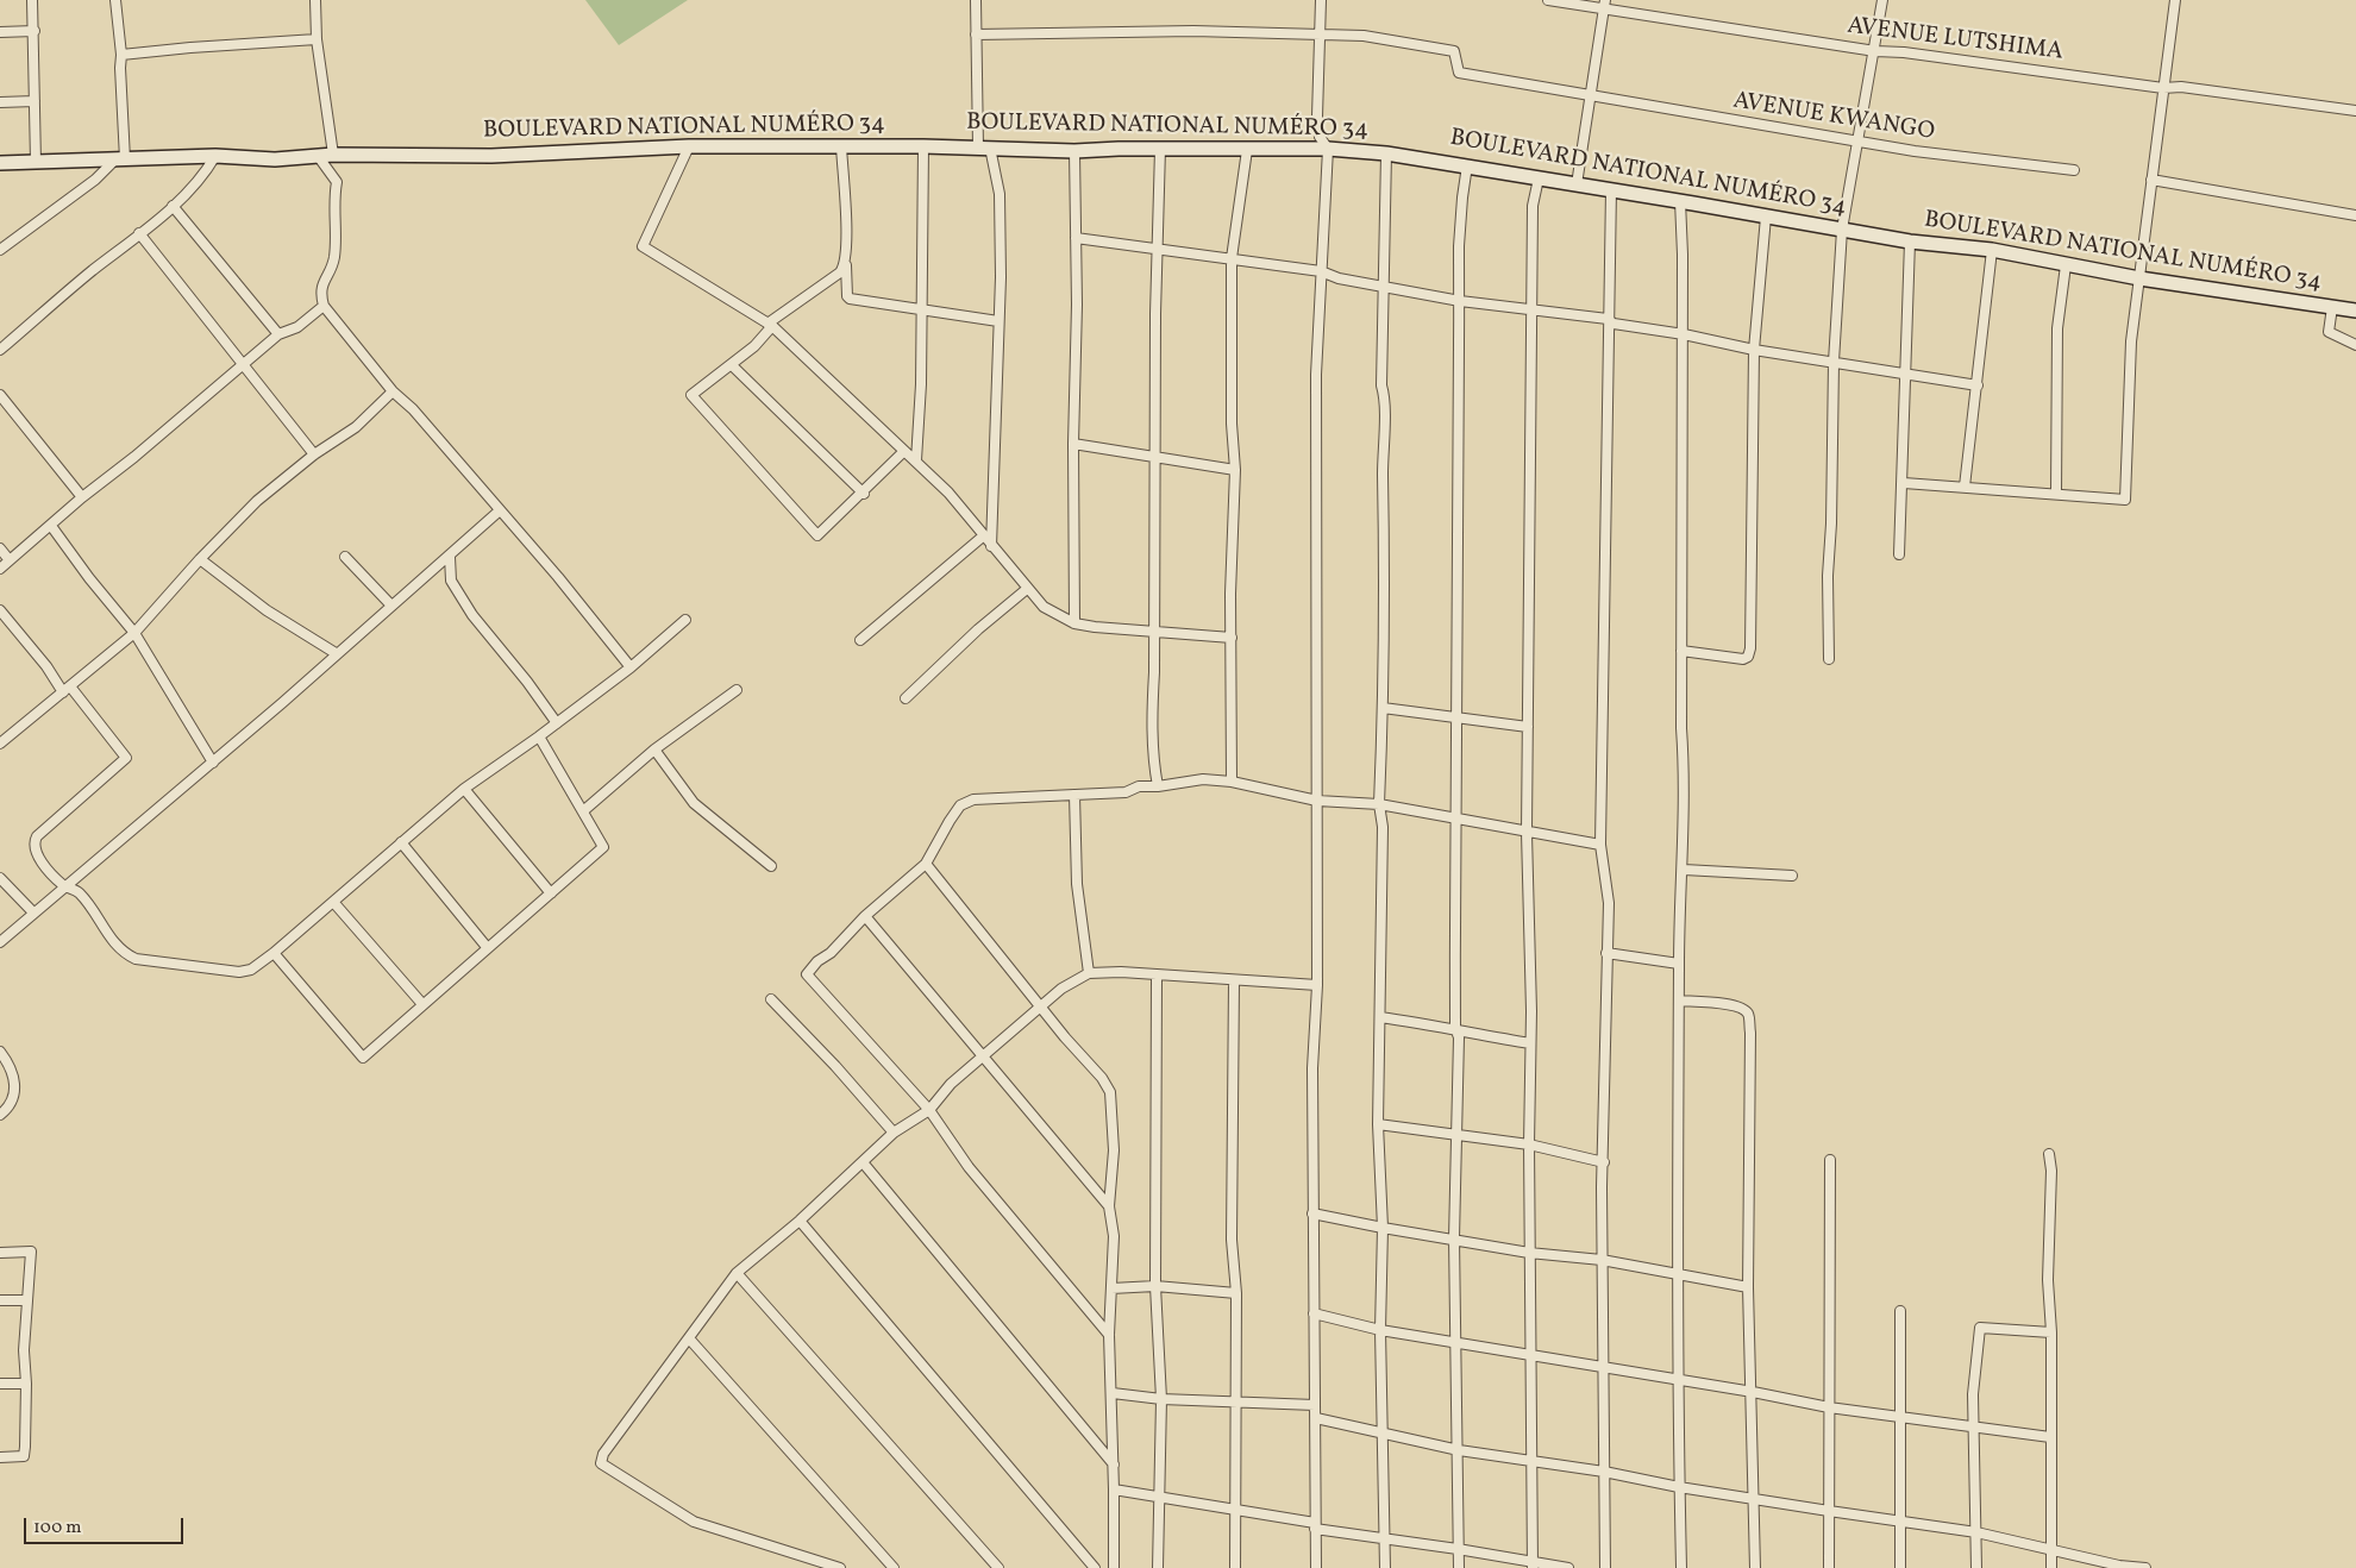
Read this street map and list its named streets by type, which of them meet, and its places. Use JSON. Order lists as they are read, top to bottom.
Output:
{
  "streets": {
    "main road": ["BOULEVARD NATIONAL NUMÉRO 34"],
    "street": ["AVENUE LUTSHIMA", "AVENUE KWANGO"]
  },
  "scale_bar": "100 m"
}
